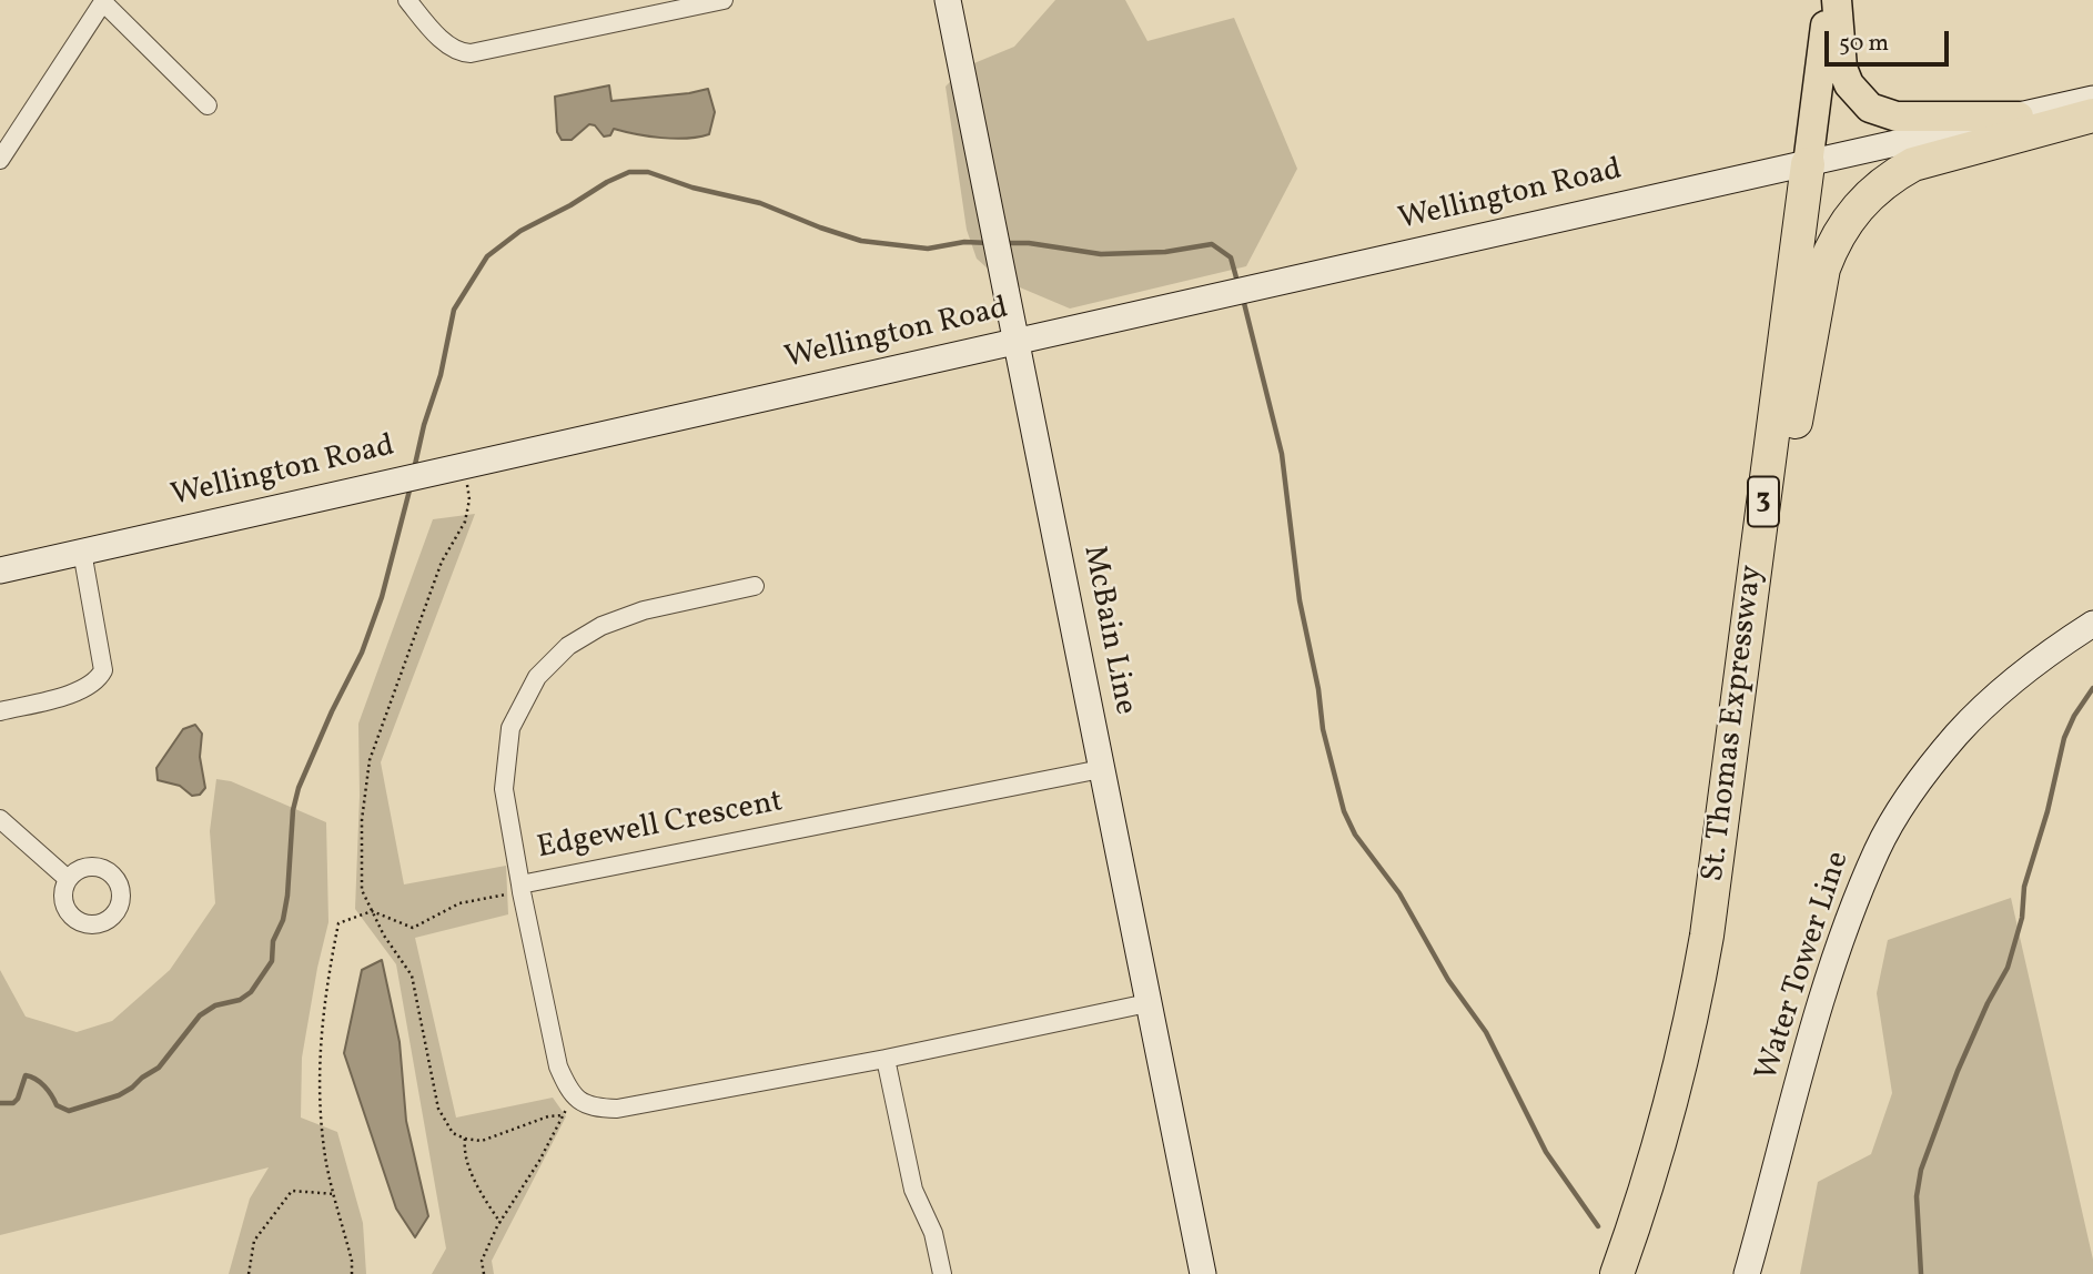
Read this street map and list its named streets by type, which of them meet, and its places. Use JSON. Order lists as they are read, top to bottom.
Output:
{
  "streets": {
    "highway": ["3", "St. Thomas Expressway"],
    "main road": ["Wellington Road", "McBain Line", "Water Tower Line"],
    "street": ["Edgewell Crescent"]
  },
  "crossings": [
    ["Wellington Road", "3"],
    ["Wellington Road", "McBain Line"],
    ["Wellington Road", "St. Thomas Expressway"],
    ["3", "St. Thomas Expressway"],
    ["McBain Line", "Edgewell Crescent"]
  ],
  "scale_bar": "50 m"
}
